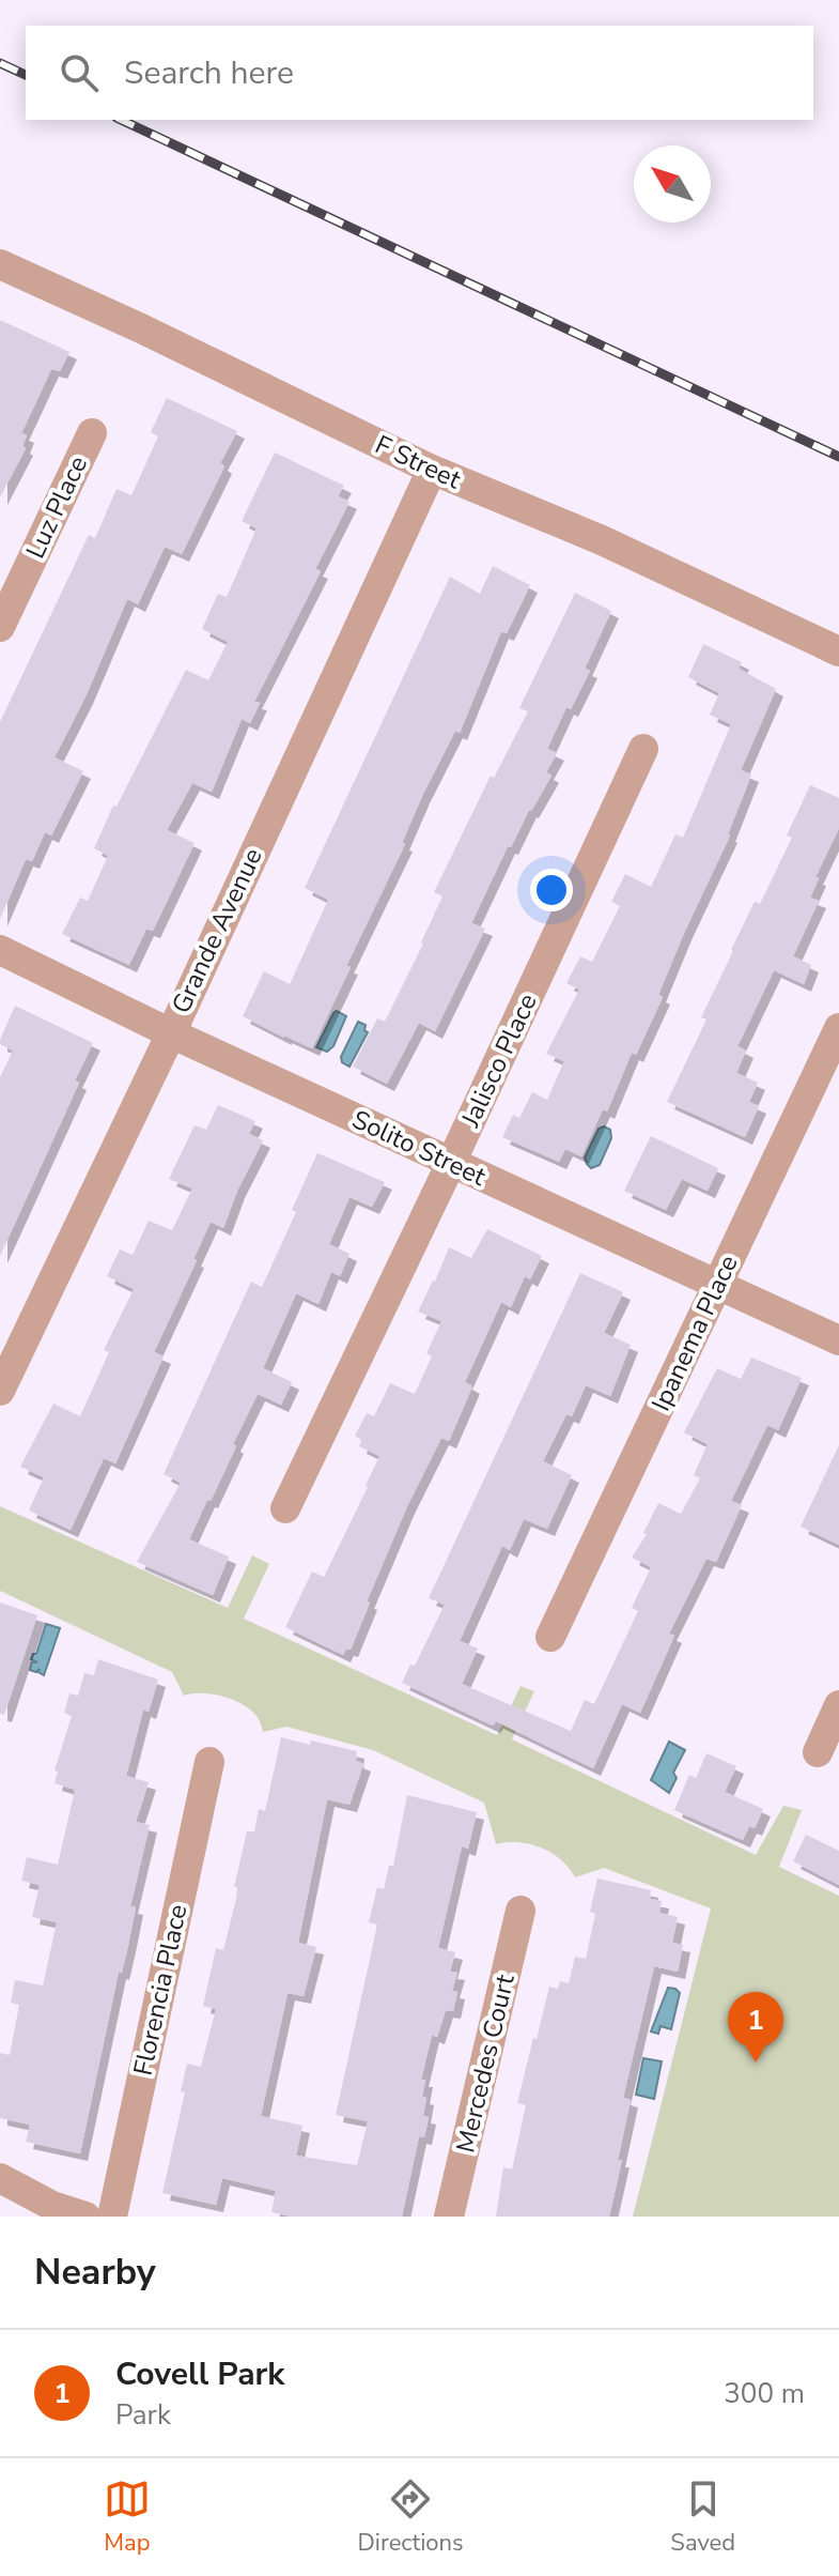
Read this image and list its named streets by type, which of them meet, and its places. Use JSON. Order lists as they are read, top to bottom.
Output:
{
  "streets": {
    "street": [
      "F Street",
      "Luz Place",
      "Grande Avenue",
      "Jalisco Place",
      "Solito Street",
      "Ipanema Place",
      "Florencia Place",
      "Mercedes Court"
    ]
  },
  "crossings": [
    ["F Street", "Grande Avenue"],
    ["Grande Avenue", "Solito Street"],
    ["Jalisco Place", "Solito Street"],
    ["Solito Street", "Ipanema Place"]
  ],
  "north": "top left",
  "page": {
    "search": "Search here",
    "pins": "1",
    "heading": "Nearby",
    "list": [
      {
        "mark": "1",
        "name": "Covell Park",
        "note": "Park",
        "value": "300 m"
      }
    ],
    "nav": ["Map", "Directions", "Saved"]
  }
}
